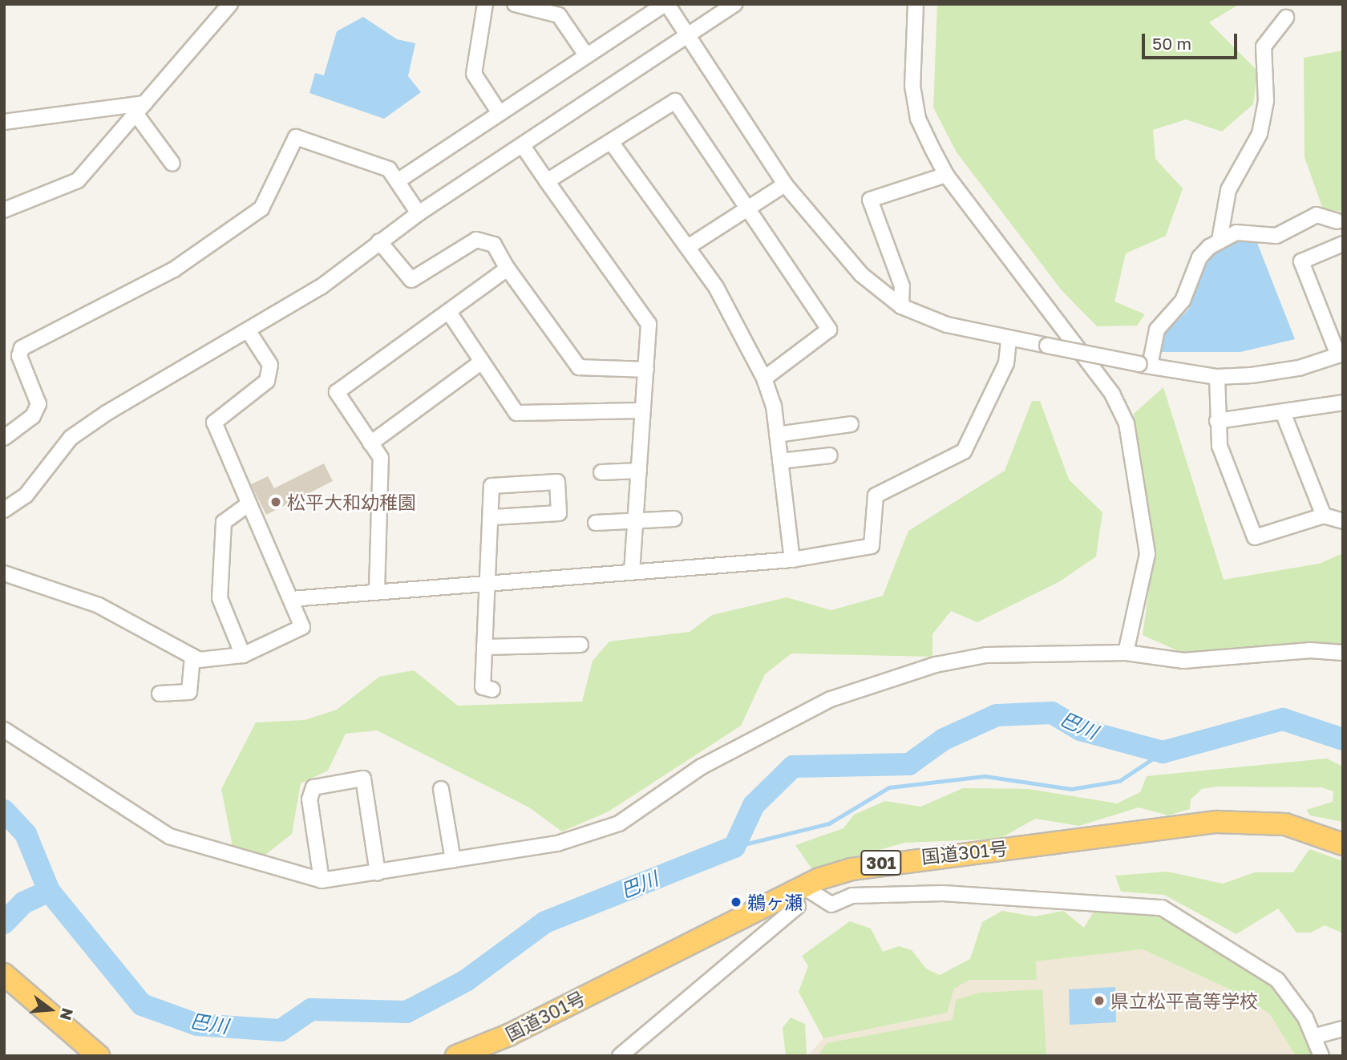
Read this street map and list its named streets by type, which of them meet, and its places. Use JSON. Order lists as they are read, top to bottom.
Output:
{
  "streets": {
    "highway": ["国道301号", "301"]
  },
  "water": ["巴川"],
  "places": ["松平大和幼稚園", "鵜ヶ瀬", "県立松平高等学校"],
  "scale_bar": "50 m",
  "north": "right"
}
